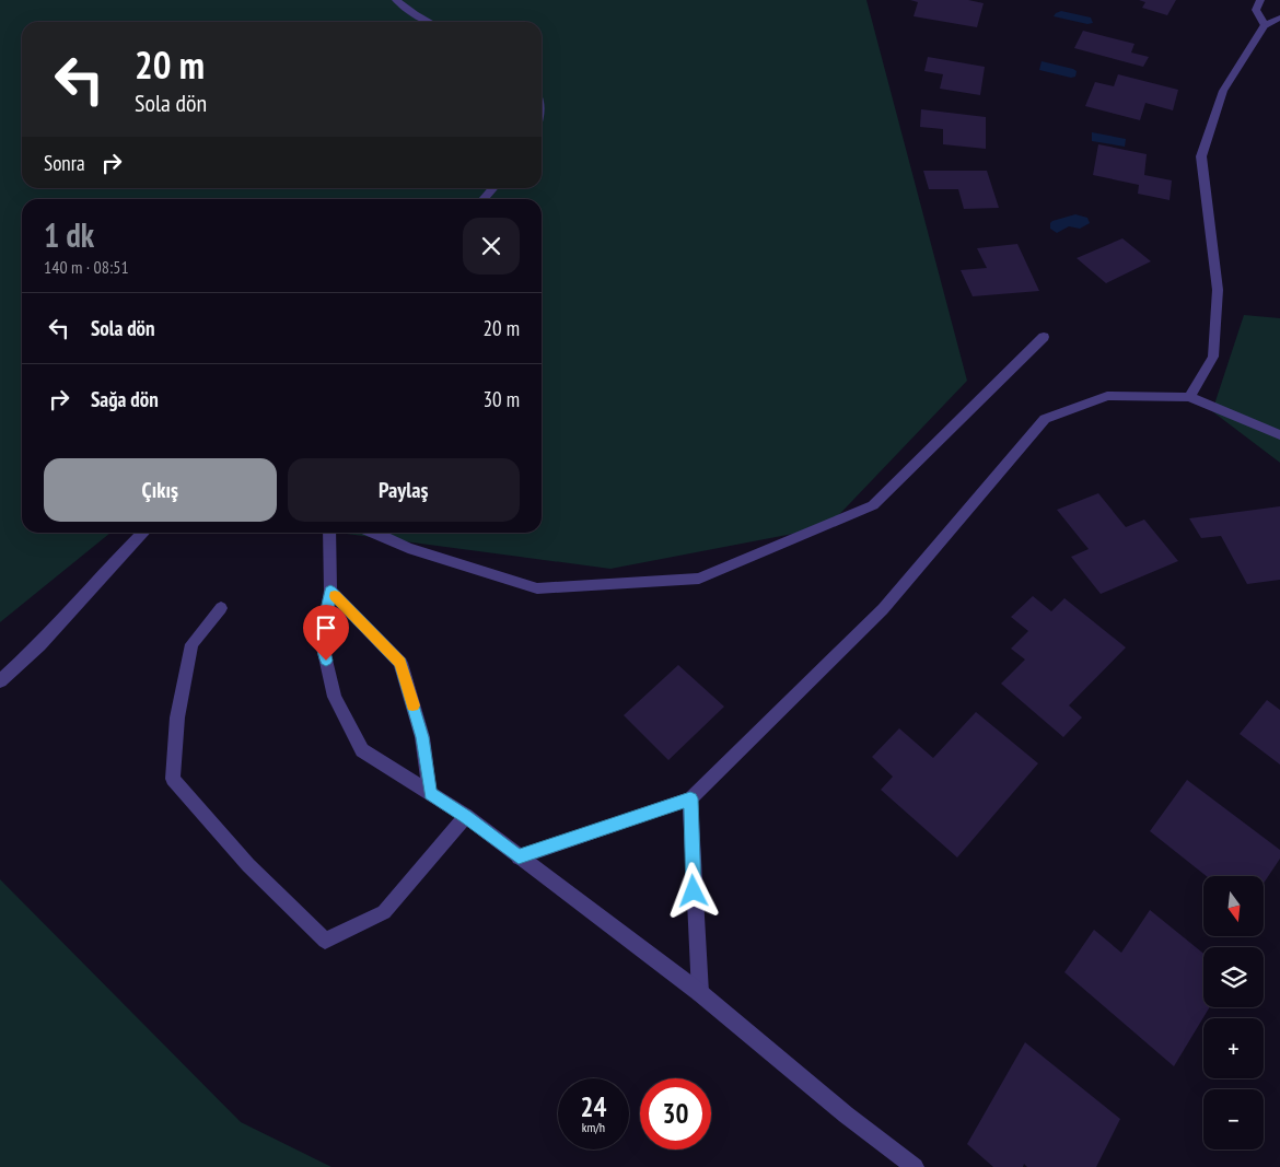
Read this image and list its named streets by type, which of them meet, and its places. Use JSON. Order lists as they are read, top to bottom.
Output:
{
  "north": "bottom",
  "page": {
    "turn": ["20 m", "Sola dön"],
    "then": "Sonra",
    "heading": ["1 dk", "140 m · 08:51"],
    "list": [
      {
        "name": "Sola dön",
        "value": "20 m"
      },
      {
        "name": "Sağa dön",
        "value": "30 m"
      }
    ],
    "buttons": ["Çıkış", "Paylaş"],
    "map_buttons": ["+", "−"],
    "speed": "24 km/h",
    "limit": "30"
  }
}
